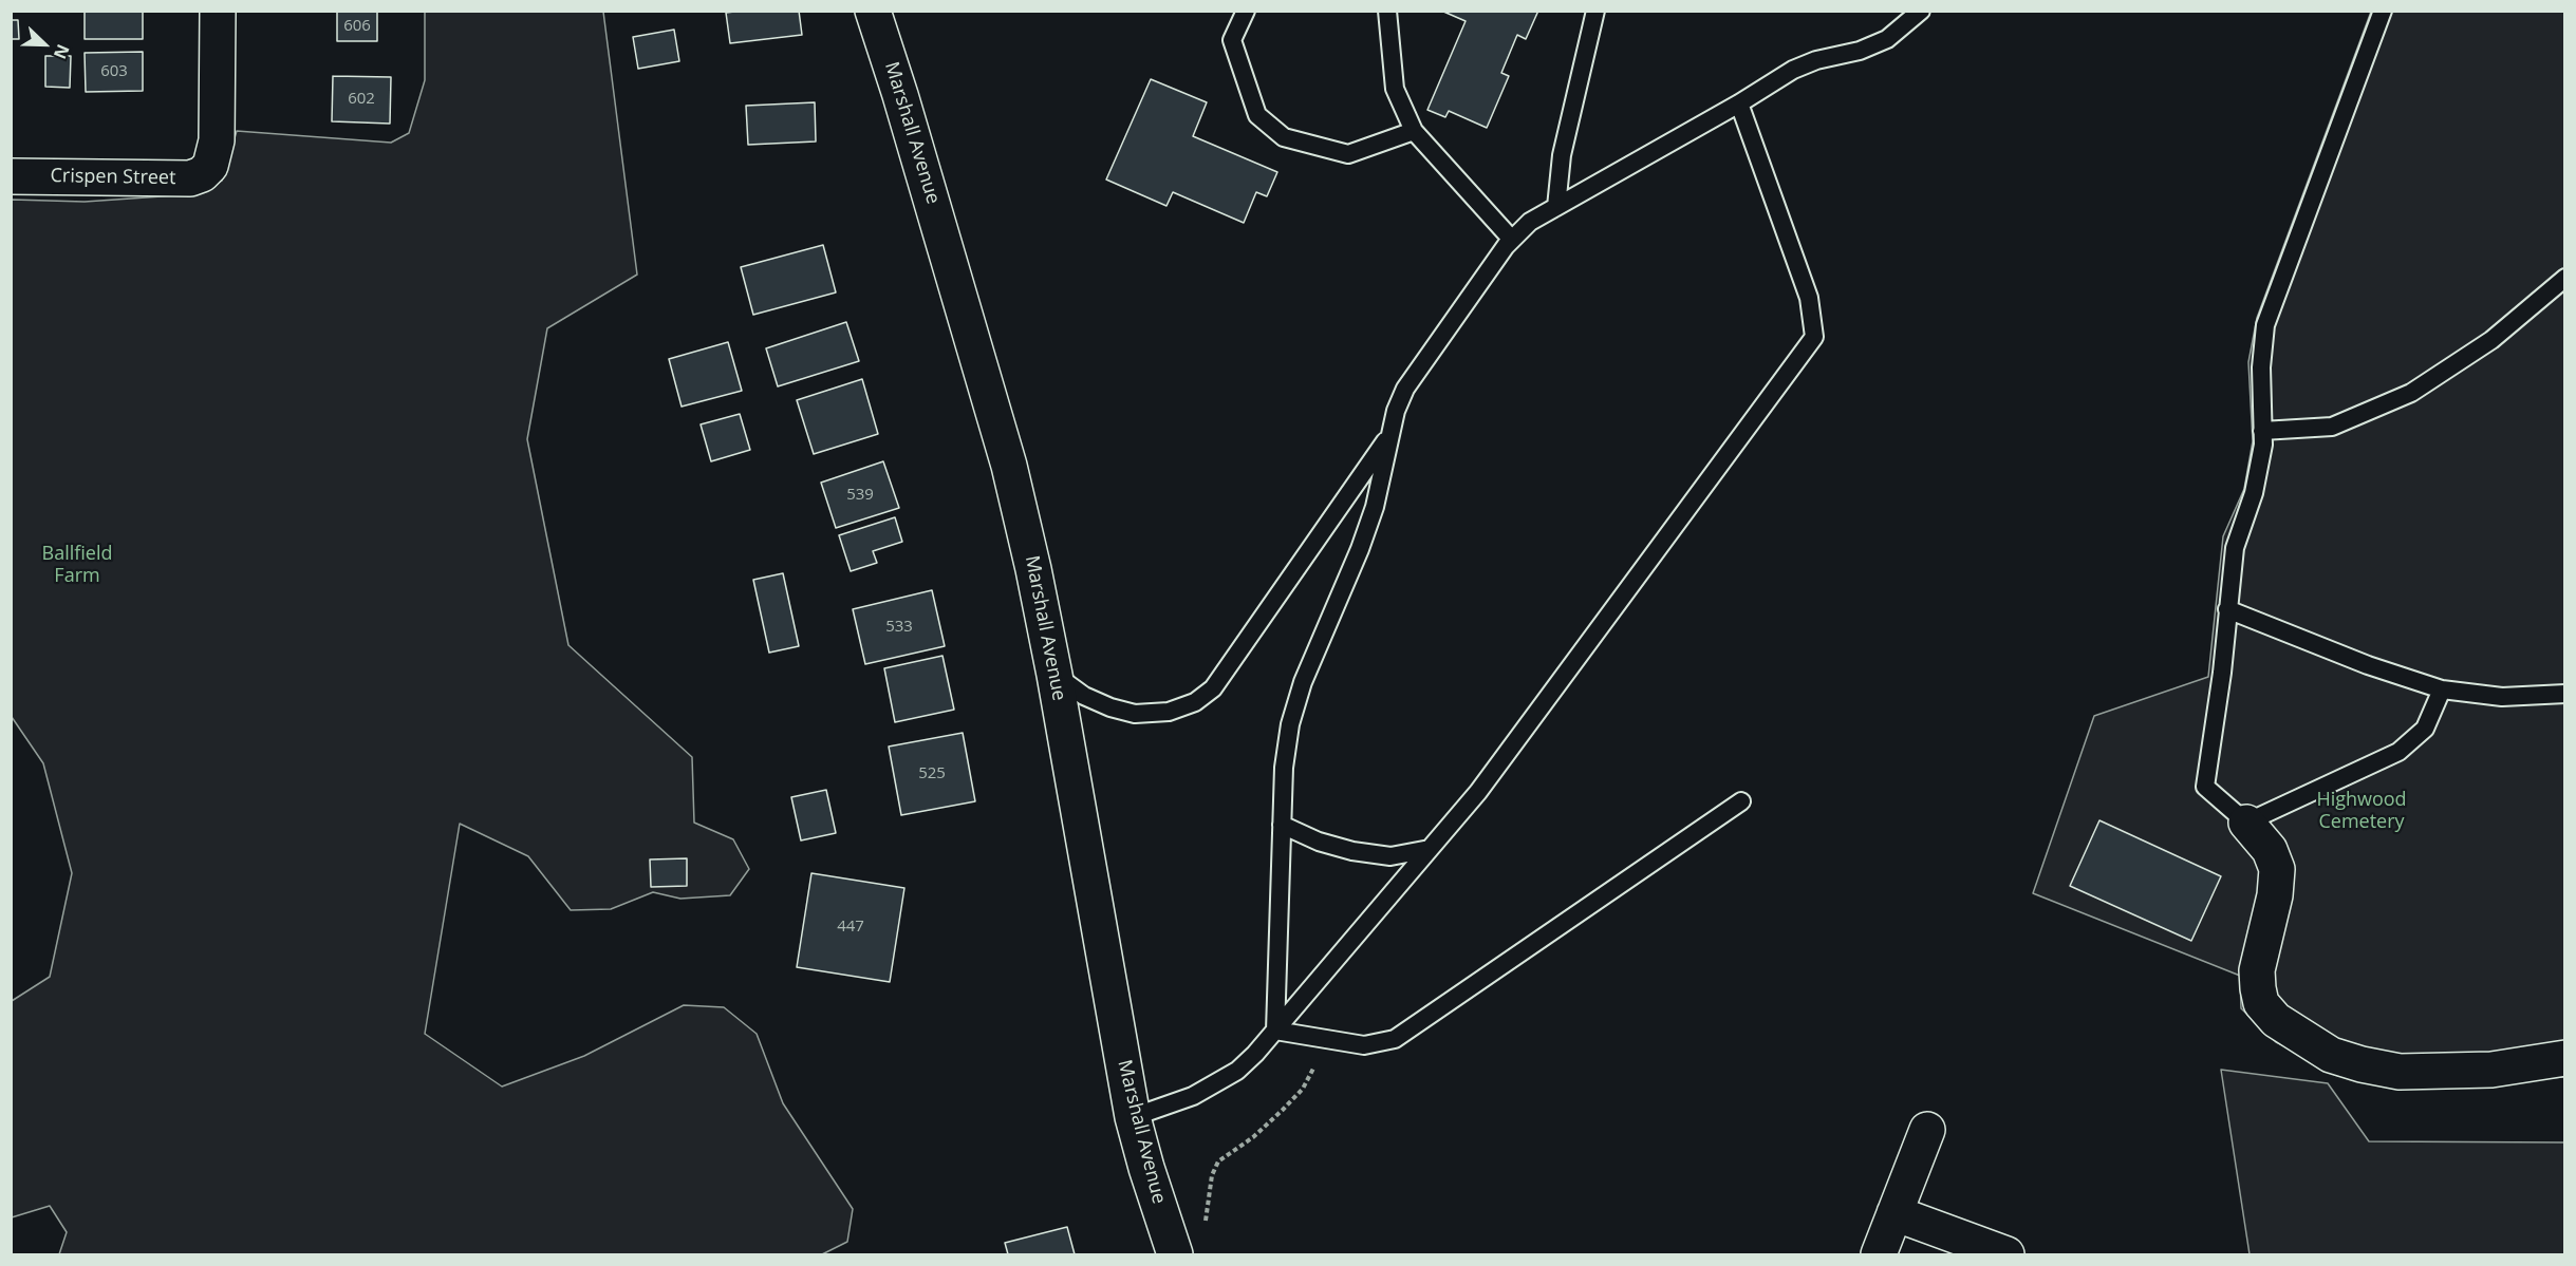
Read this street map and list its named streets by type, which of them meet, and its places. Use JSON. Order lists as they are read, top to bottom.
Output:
{
  "streets": {
    "main road": ["Marshall Avenue", "Crispen Street"]
  },
  "parks": ["Ballfield Farm", "Highwood Cemetery"],
  "house_numbers": [
    "606",
    "603",
    "602",
    "539",
    "533",
    "525",
    "447"
  ],
  "north": "bottom right"
}
